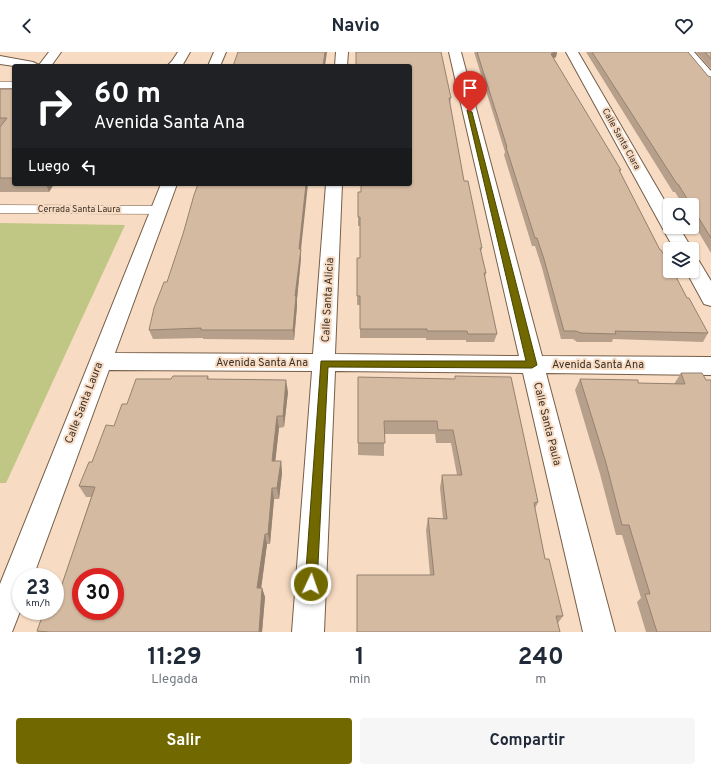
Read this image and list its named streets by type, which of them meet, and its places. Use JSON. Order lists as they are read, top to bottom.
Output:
{
  "streets": {
    "street": [
      "Calle Santa Clara",
      "Calle Santa Alicia",
      "Avenida Santa Ana",
      "Calle Santa Laura",
      "Calle Santa Paula"
    ],
    "lane": ["Cerrada Santa Laura"]
  },
  "crossings": [
    ["Cerrada Santa Laura", "Calle Santa Laura"],
    ["Calle Santa Alicia", "Avenida Santa Ana"],
    ["Avenida Santa Ana", "Calle Santa Laura"],
    ["Avenida Santa Ana", "Calle Santa Paula"]
  ],
  "page": {
    "header": "Navio",
    "turn": ["60 m", "Avenida Santa Ana"],
    "then": "Luego",
    "speed": "23 km/h",
    "limit": "30",
    "eta": [
      "11:29",
      "Llegada",
      "1",
      "min",
      "240",
      "m"
    ],
    "buttons": ["Salir", "Compartir"]
  }
}
